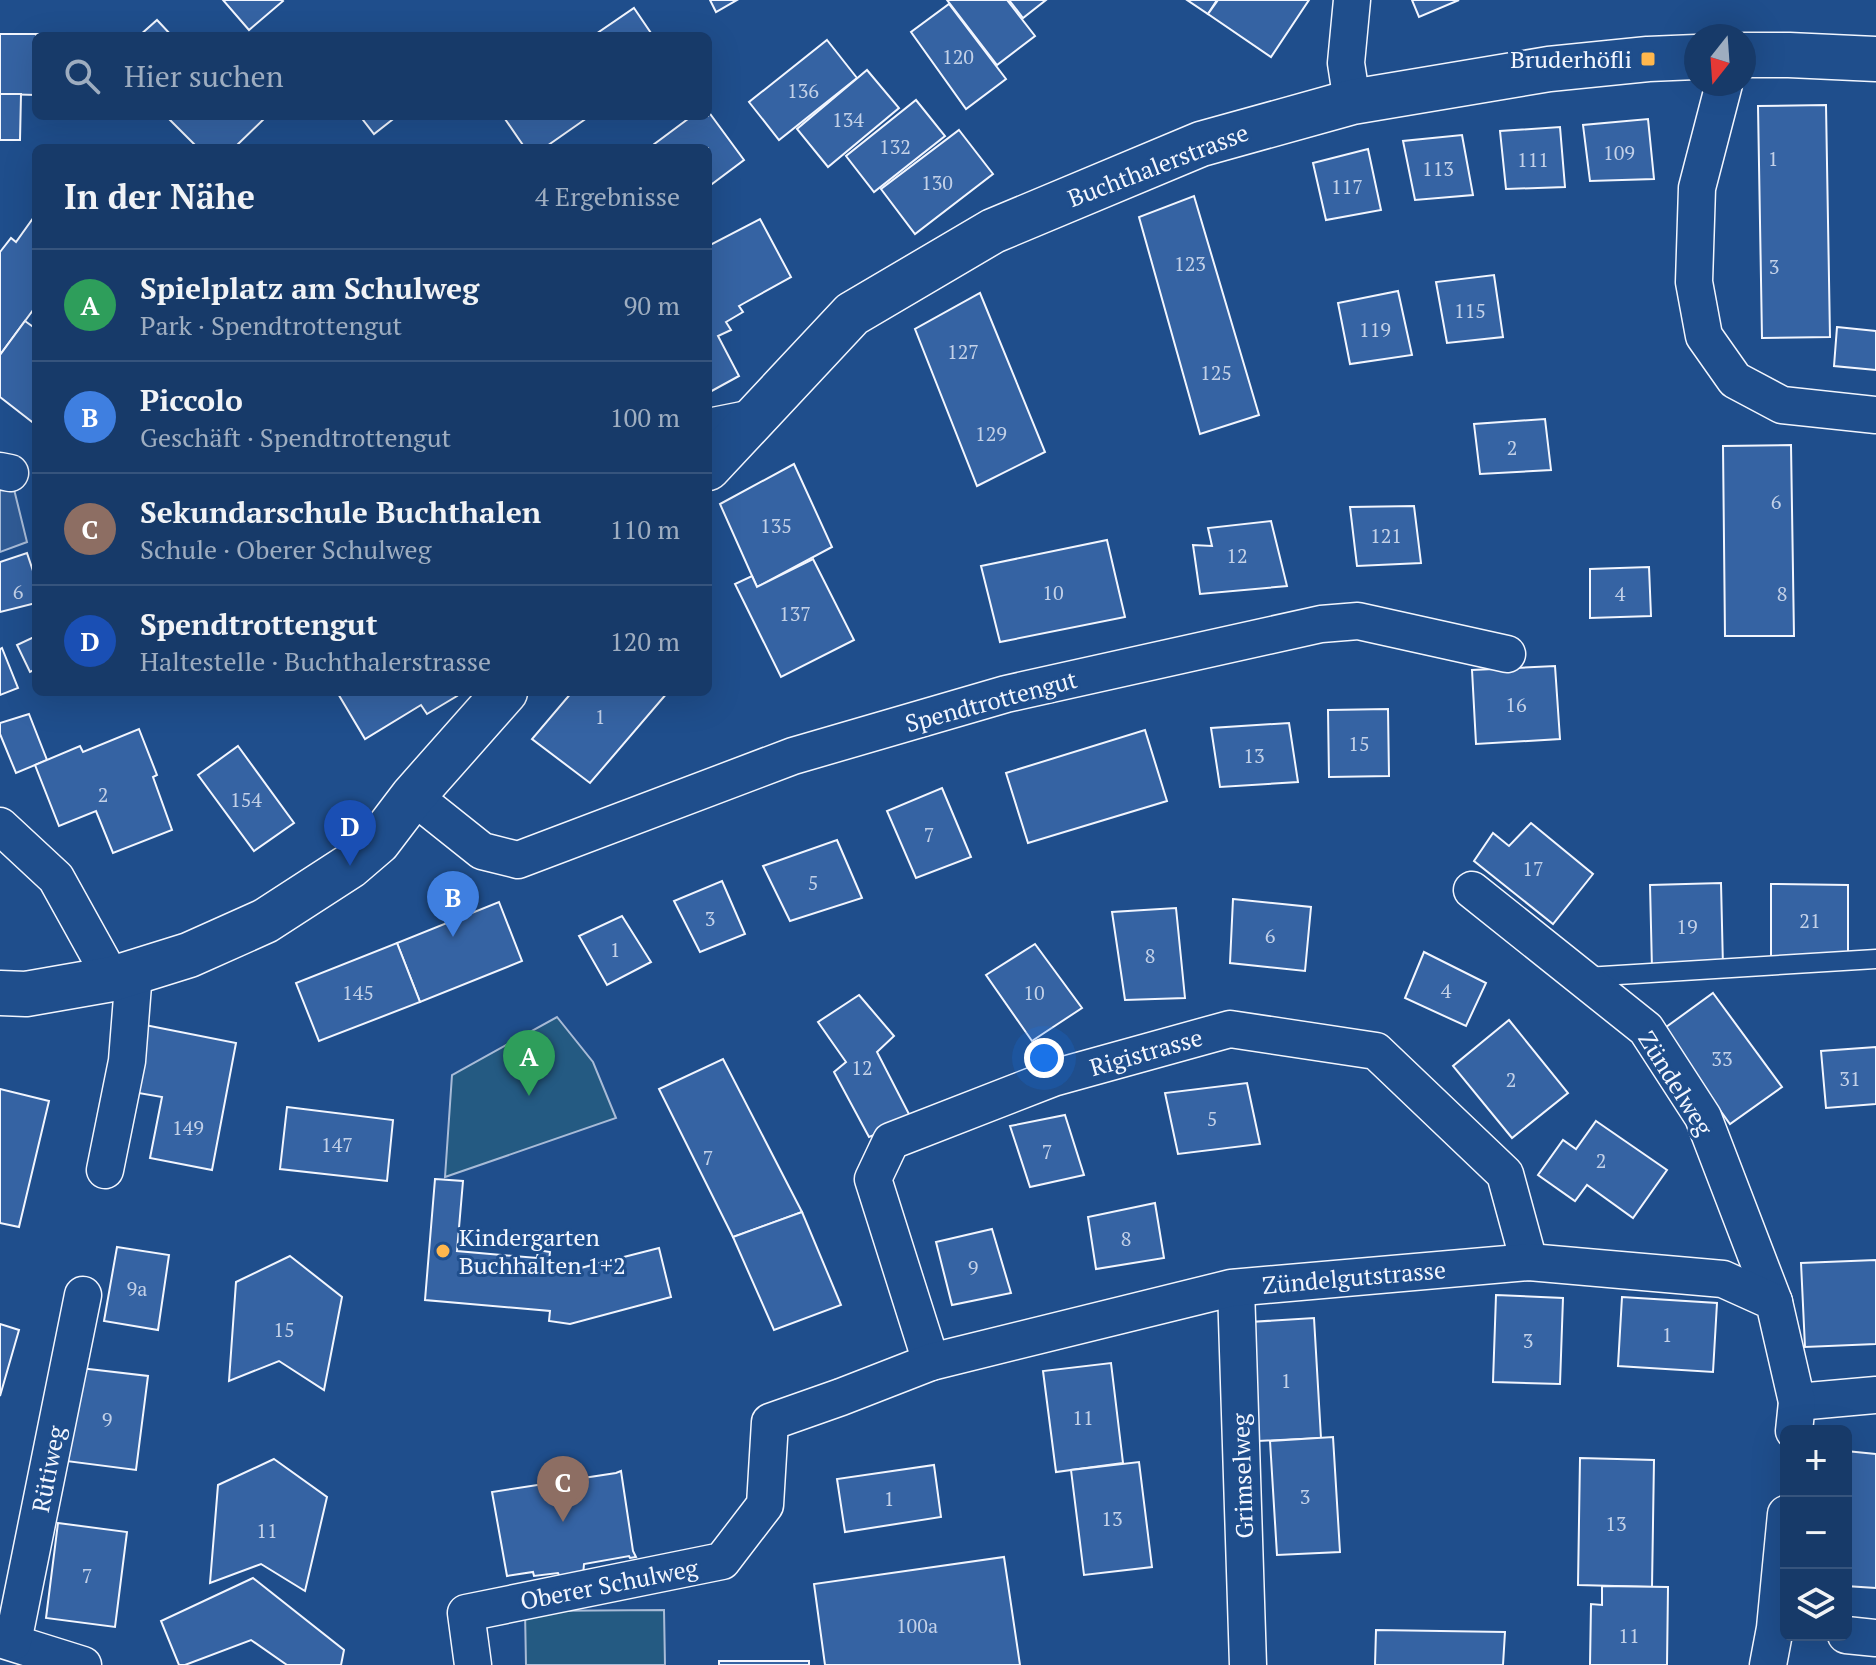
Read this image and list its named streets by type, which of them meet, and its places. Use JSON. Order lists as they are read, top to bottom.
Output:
{
  "streets": {
    "street": [
      "Buchthalerstrasse",
      "Spendtrottengut",
      "Rigistrasse",
      "Zündelweg",
      "Zündelgutstrasse",
      "Rütiweg",
      "Grimselweg",
      "Oberer Schulweg"
    ]
  },
  "crossings": [
    ["Rigistrasse", "Zündelgutstrasse"],
    ["Zündelweg", "Zündelgutstrasse"],
    ["Zündelgutstrasse", "Grimselweg"],
    ["Zündelgutstrasse", "Oberer Schulweg"]
  ],
  "places": {
    "transit": ["Bruderhöfli"],
    "other": ["Kindergarten Buchhalten 1+2"]
  },
  "house_numbers": [
    "120",
    "136",
    "134",
    "132",
    "109",
    "1",
    "111",
    "113",
    "130",
    "117",
    "123",
    "3",
    "115",
    "119",
    "127",
    "125",
    "129",
    "2",
    "6",
    "135",
    "121",
    "12",
    "6",
    "10",
    "4",
    "8",
    "137",
    "16",
    "1",
    "15",
    "13",
    "2",
    "154",
    "7",
    "17",
    "5",
    "3",
    "21",
    "19",
    "6",
    "1",
    "8",
    "4",
    "145",
    "10",
    "33",
    "12",
    "31",
    "2",
    "5",
    "149",
    "147",
    "7",
    "7",
    "2",
    "8",
    "9",
    "9a",
    "15",
    "1",
    "3",
    "1",
    "11",
    "9",
    "3",
    "1",
    "13",
    "13",
    "11",
    "7",
    "100a",
    "11"
  ],
  "north": "bottom",
  "page": {
    "search": "Hier suchen",
    "heading": ["In der Nähe", "4 Ergebnisse"],
    "list": [
      {
        "mark": "A",
        "name": "Spielplatz am Schulweg",
        "note": "Park · Spendtrottengut",
        "value": "90 m"
      },
      {
        "mark": "B",
        "name": "Piccolo",
        "note": "Geschäft · Spendtrottengut",
        "value": "100 m"
      },
      {
        "mark": "C",
        "name": "Sekundarschule Buchthalen",
        "note": "Schule · Oberer Schulweg",
        "value": "110 m"
      },
      {
        "mark": "D",
        "name": "Spendtrottengut",
        "note": "Haltestelle · Buchthalerstrasse",
        "value": "120 m"
      }
    ],
    "pins": [
      "D",
      "B",
      "A",
      "C"
    ],
    "map_buttons": ["+", "−"]
  }
}
